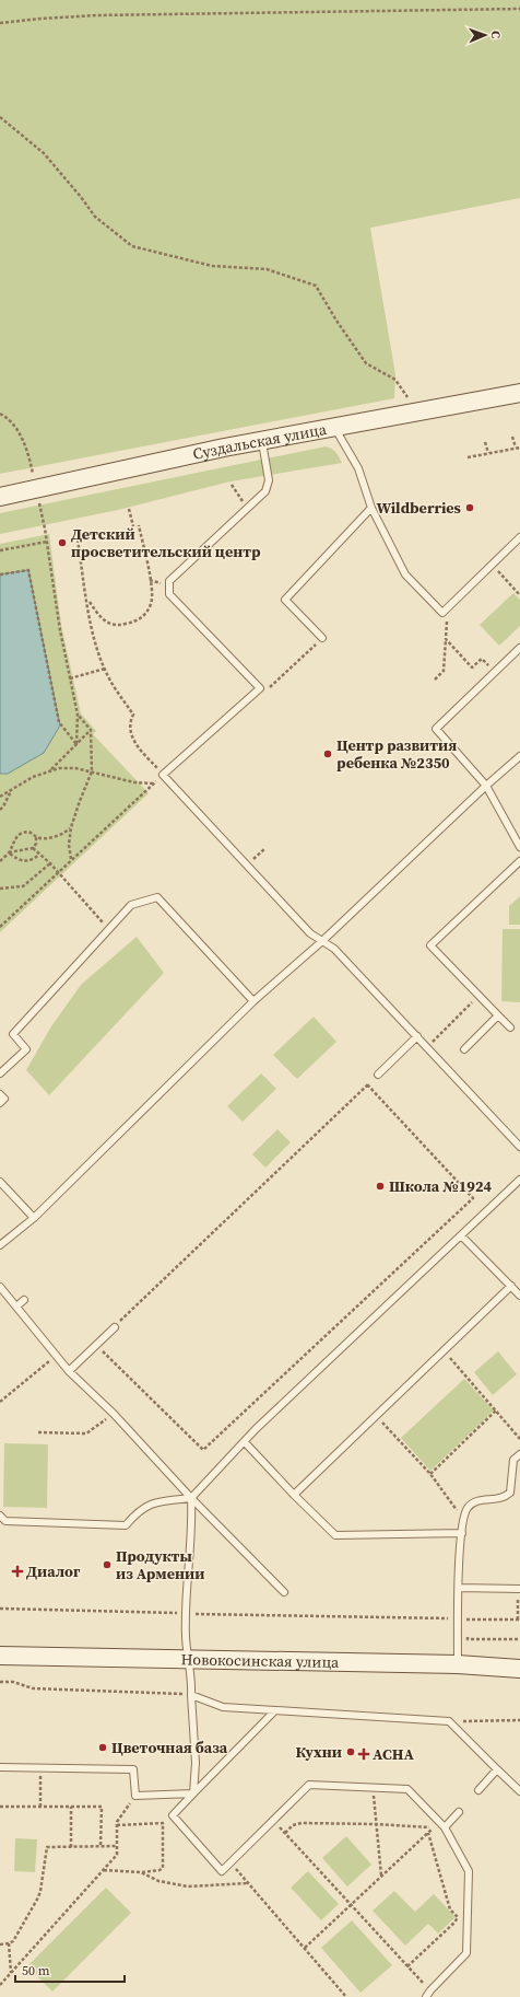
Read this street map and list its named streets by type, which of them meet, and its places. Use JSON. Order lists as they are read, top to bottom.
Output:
{
  "streets": {
    "street": ["Суздальская улица", "Новокосинская улица"]
  },
  "places": {
    "other": [
      "Wildberries",
      "Детский просветительский центр",
      "Центр развития ребенка №2350",
      "Школа №1924",
      "Продукты из Армении",
      "Цветочная база",
      "Кухни"
    ],
    "health": ["Диалог", "АСНА"]
  },
  "scale_bar": "50 m",
  "north": "right"
}
